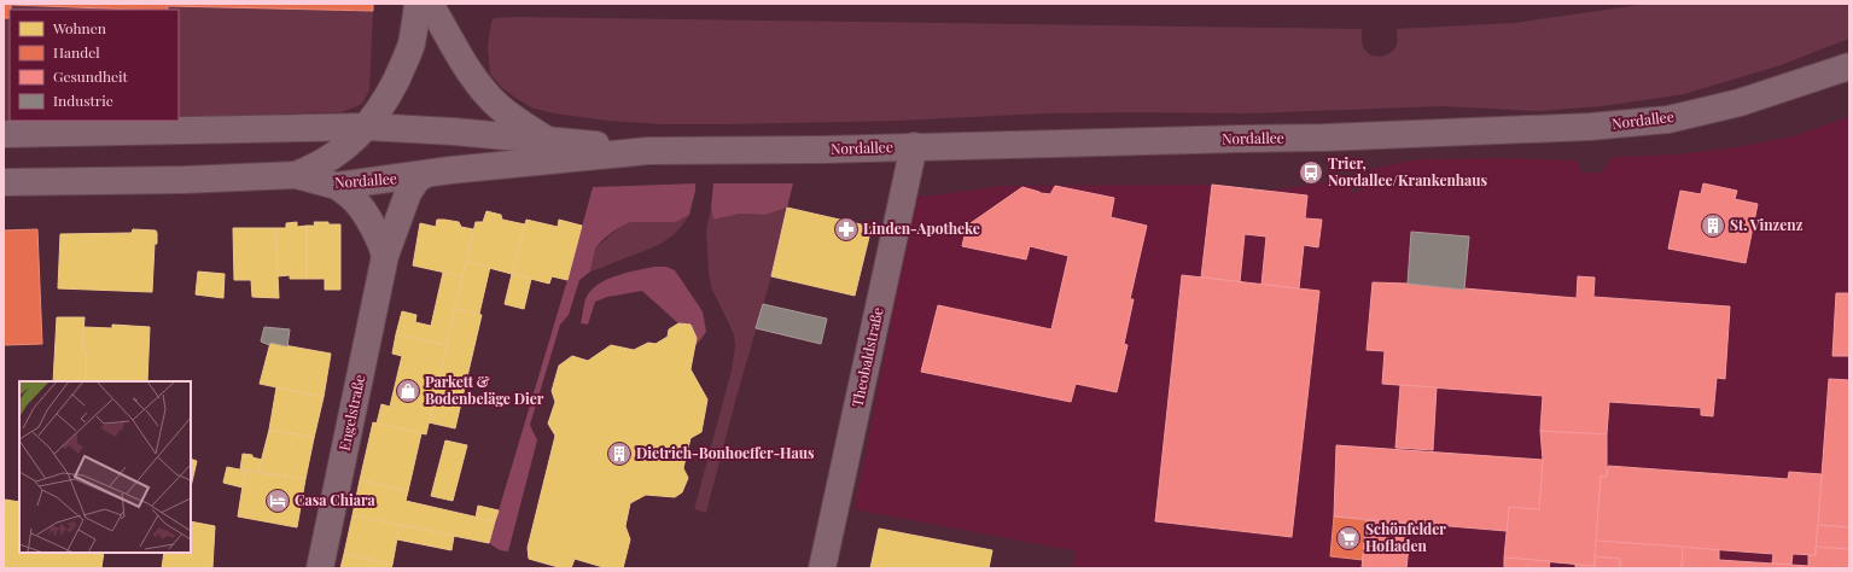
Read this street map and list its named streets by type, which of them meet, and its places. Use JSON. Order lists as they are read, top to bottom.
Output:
{
  "streets": {
    "main road": ["Nordallee", "Theobaldstraße", "Engelstraße"]
  },
  "crossings": [
    ["Nordallee", "Theobaldstraße"],
    ["Nordallee", "Engelstraße"]
  ],
  "places": {
    "bus stop": ["Trier, Nordallee/Krankenhaus"],
    "building": ["St. Vinzenz", "Dietrich-Bonhoeffer-Haus"],
    "pharmacy": ["Linden-Apotheke"],
    "shop": ["Parkett & Bodenbeläge Dier"],
    "hotel": ["Casa Chiara"],
    "supermarket": ["Schönfelder Hofladen"]
  },
  "legend": [
    "Wohnen",
    "Handel",
    "Gesundheit",
    "Industrie"
  ]
}
